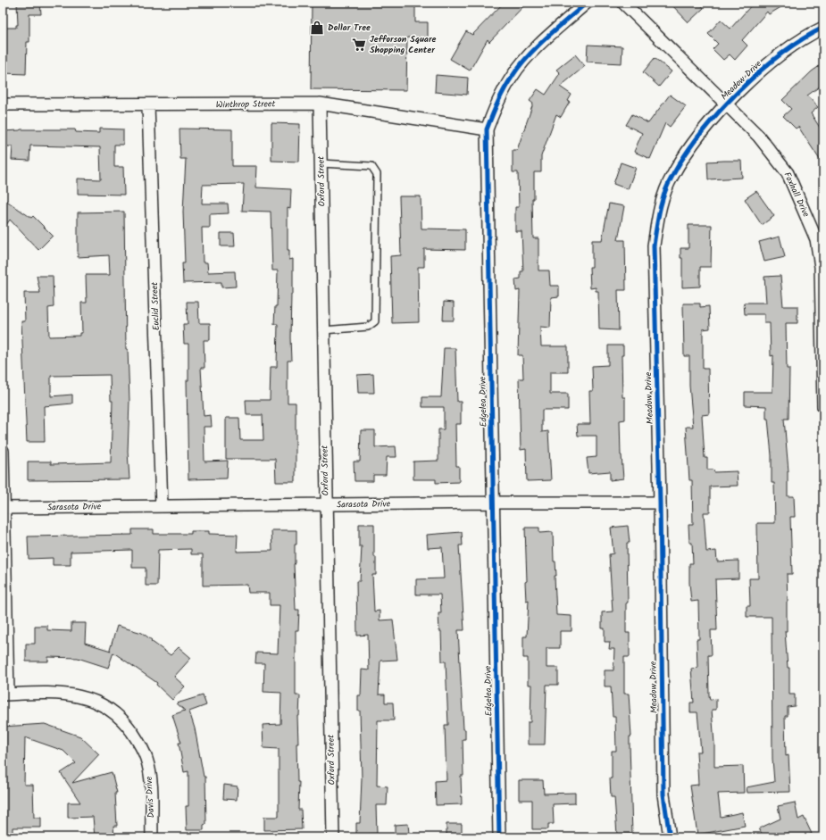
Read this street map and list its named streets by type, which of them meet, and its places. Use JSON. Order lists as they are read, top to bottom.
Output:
{
  "streets": {
    "street": [
      "Meadow Drive",
      "Winthrop Street",
      "Oxford Street",
      "Foxhall Drive",
      "Euclid Street",
      "Edgelea Drive",
      "Sarasota Drive",
      "Davis Drive"
    ]
  },
  "crossings": [
    ["Meadow Drive", "Foxhall Drive"],
    ["Meadow Drive", "Sarasota Drive"],
    ["Winthrop Street", "Oxford Street"],
    ["Winthrop Street", "Euclid Street"],
    ["Winthrop Street", "Edgelea Drive"],
    ["Oxford Street", "Sarasota Drive"],
    ["Euclid Street", "Sarasota Drive"],
    ["Edgelea Drive", "Sarasota Drive"]
  ],
  "places": {
    "shop": ["Dollar Tree"],
    "supermarket": ["Jefforson Square Shopping Center"]
  }
}
